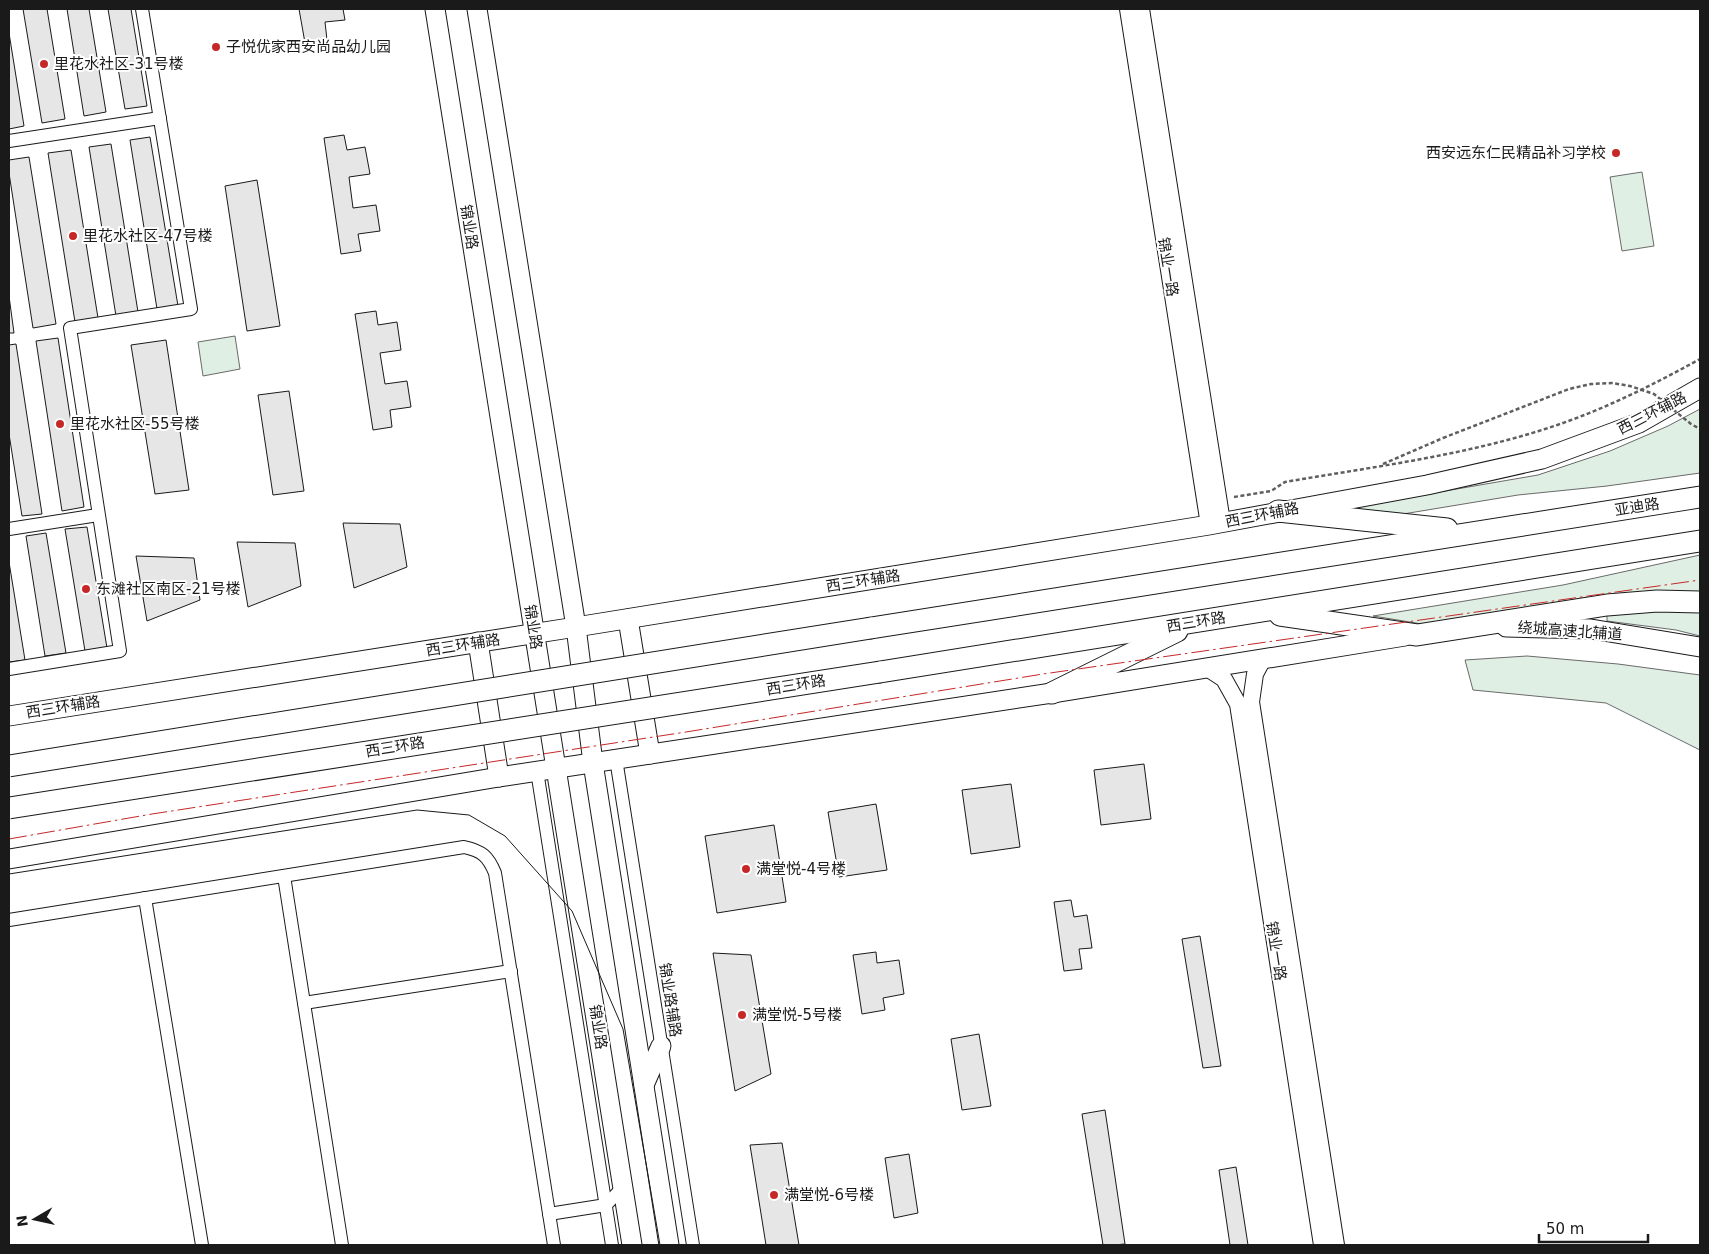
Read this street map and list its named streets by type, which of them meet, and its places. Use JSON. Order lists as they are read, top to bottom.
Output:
{
  "streets": {
    "highway": ["亚迪路", "西三环路"],
    "main road": ["锦业路", "西三环辅路", "绕城高速北辅道"],
    "street": ["锦业一路", "锦业路辅路"]
  },
  "crossings": [
    ["锦业路", "西三环辅路"],
    ["锦业一路", "西三环辅路"]
  ],
  "places": [
    "子悦优家西安尚品幼儿园",
    "里花水社区-31号楼",
    "西安远东仁民精品补习学校",
    "里花水社区-47号楼",
    "里花水社区-55号楼",
    "东滩社区南区-21号楼",
    "满堂悦-4号楼",
    "满堂悦-5号楼",
    "满堂悦-6号楼"
  ],
  "scale_bar": "50 m",
  "north": "left"
}
